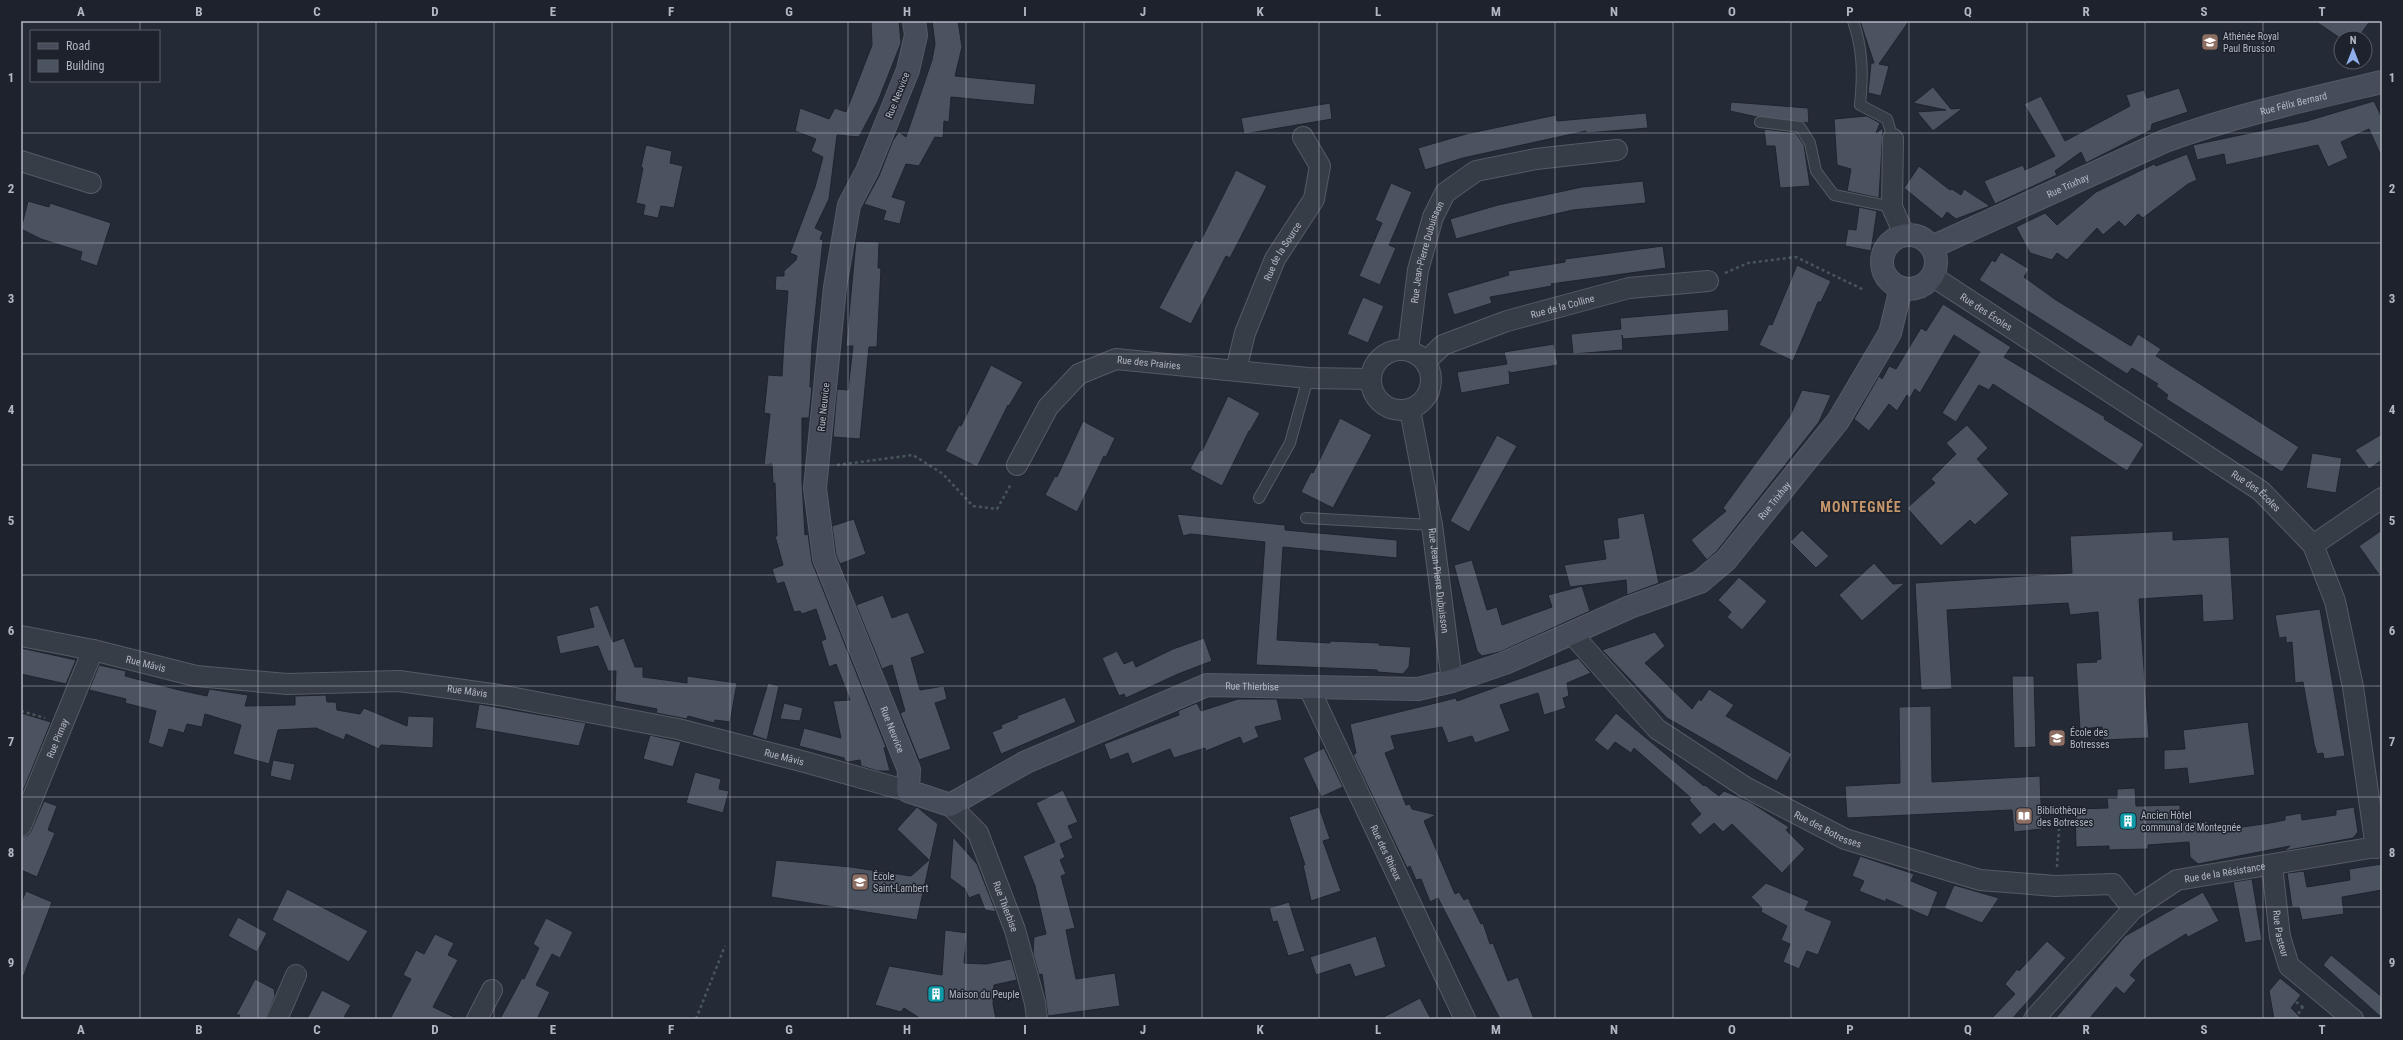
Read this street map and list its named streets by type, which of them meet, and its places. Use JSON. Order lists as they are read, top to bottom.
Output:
{
  "streets": {
    "street": [
      "Rue Neuvice",
      "Rue Félix Bernard",
      "Rue Trixhay",
      "Rue de la Source",
      "Rue Jean-Pierre Dubuisson",
      "Rue de la Colline",
      "Rue des Écoles",
      "Rue des Prairies",
      "Rue Mâvis",
      "Rue Thierbise",
      "Rue Pirnay",
      "Rue des Botresses",
      "Rue des Rhieux",
      "Rue de la Résistance",
      "Rue Pasteur"
    ]
  },
  "crossings": [
    ["Rue Neuvice", "Rue Mâvis"],
    ["Rue Neuvice", "Rue Thierbise"],
    ["Rue Félix Bernard", "Rue Trixhay"],
    ["Rue Trixhay", "Rue des Écoles"],
    ["Rue Trixhay", "Rue Thierbise"],
    ["Rue Trixhay", "Rue des Botresses"],
    ["Rue de la Source", "Rue des Prairies"],
    ["Rue Jean-Pierre Dubuisson", "Rue de la Colline"],
    ["Rue Jean-Pierre Dubuisson", "Rue des Prairies"],
    ["Rue Jean-Pierre Dubuisson", "Rue Thierbise"],
    ["Rue de la Colline", "Rue des Prairies"],
    ["Rue des Écoles", "Rue de la Résistance"],
    ["Rue Mâvis", "Rue Thierbise"],
    ["Rue Mâvis", "Rue Pirnay"],
    ["Rue Thierbise", "Rue des Botresses"],
    ["Rue Thierbise", "Rue des Rhieux"],
    ["Rue des Botresses", "Rue de la Résistance"],
    ["Rue de la Résistance", "Rue Pasteur"]
  ],
  "districts": ["MONTEGNÉE"],
  "places": {
    "school or university": ["Athénée Royal Paul Brusson", "École des Botresses", "École Saint-Lambert"],
    "library": ["Bibliothèque des Botresses"],
    "building": ["Ancien Hôtel communal de Montegnée", "Maison du Peuple"]
  },
  "legend": ["Road", "Building"],
  "north": "top",
  "grid": {
    "columns": [
      "A",
      "B",
      "C",
      "D",
      "E",
      "F",
      "G",
      "H",
      "I",
      "J",
      "K",
      "L",
      "M",
      "N",
      "O",
      "P",
      "Q",
      "R",
      "S",
      "T"
    ],
    "rows": [
      "1",
      "2",
      "3",
      "4",
      "5",
      "6",
      "7",
      "8",
      "9"
    ]
  }
}
